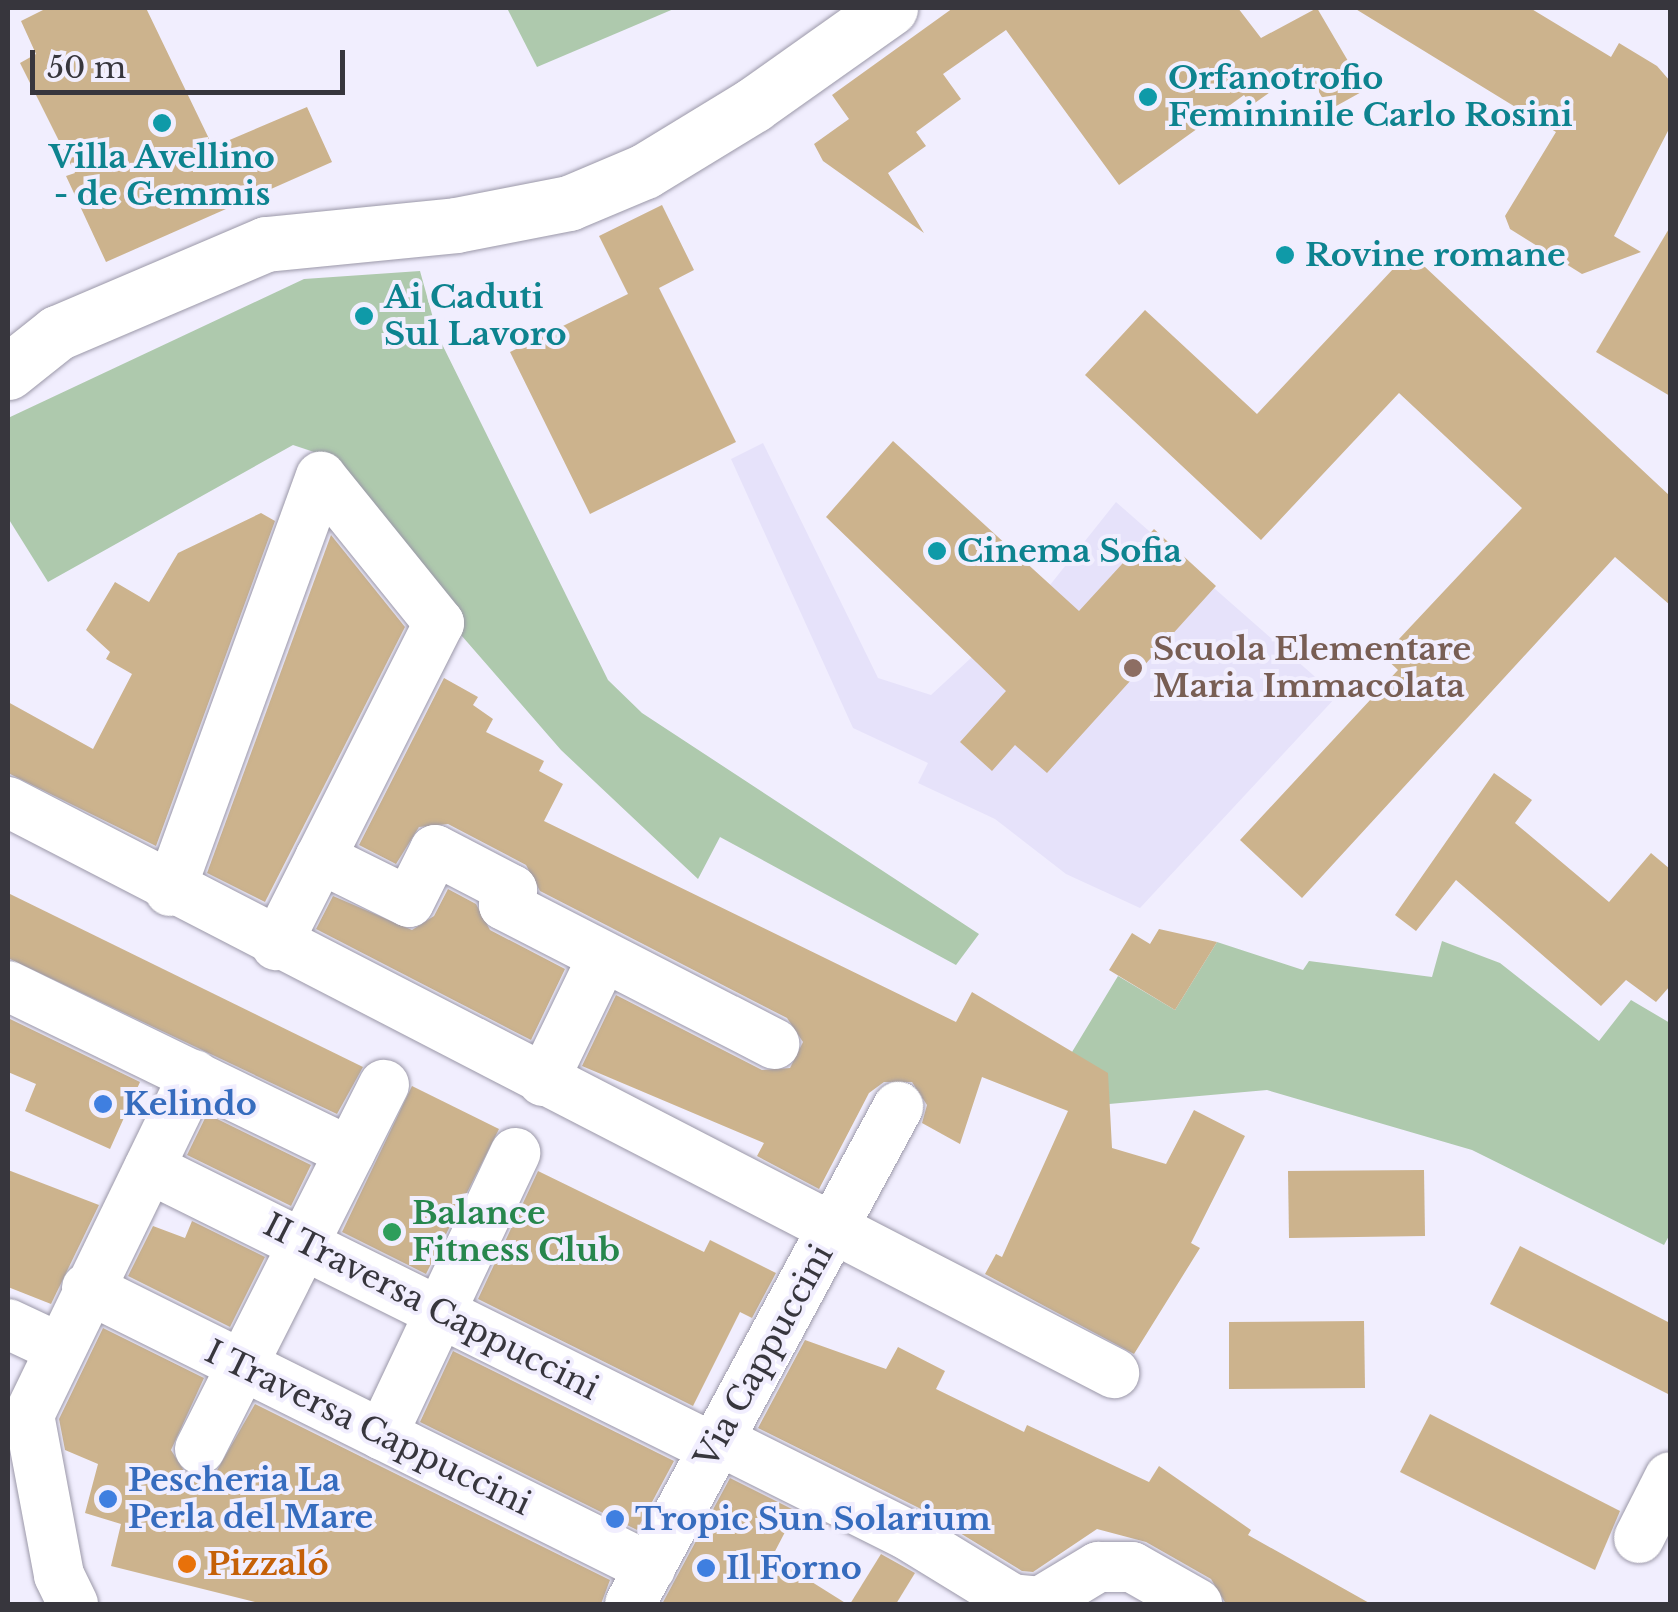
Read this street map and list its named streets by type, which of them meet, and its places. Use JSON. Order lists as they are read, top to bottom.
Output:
{
  "streets": {
    "street": ["II Traversa Cappuccini", "Via Cappuccini", "I Traversa Cappuccini"]
  },
  "crossings": [
    ["II Traversa Cappuccini", "Via Cappuccini"],
    ["Via Cappuccini", "I Traversa Cappuccini"]
  ],
  "places": [
    "Orfanotrofio Femininile Carlo Rosini",
    "Villa Avellino - de Gemmis",
    "Rovine romane",
    "Ai Caduti Sul Lavoro",
    "Cinema Sofia",
    "Scuola Elementare Maria Immacolata",
    "Kelindo",
    "Balance Fitness Club",
    "Pescheria La Perla del Mare",
    "Tropic Sun Solarium",
    "Pizzaló",
    "Il Forno"
  ],
  "scale_bar": "50 m"
}
